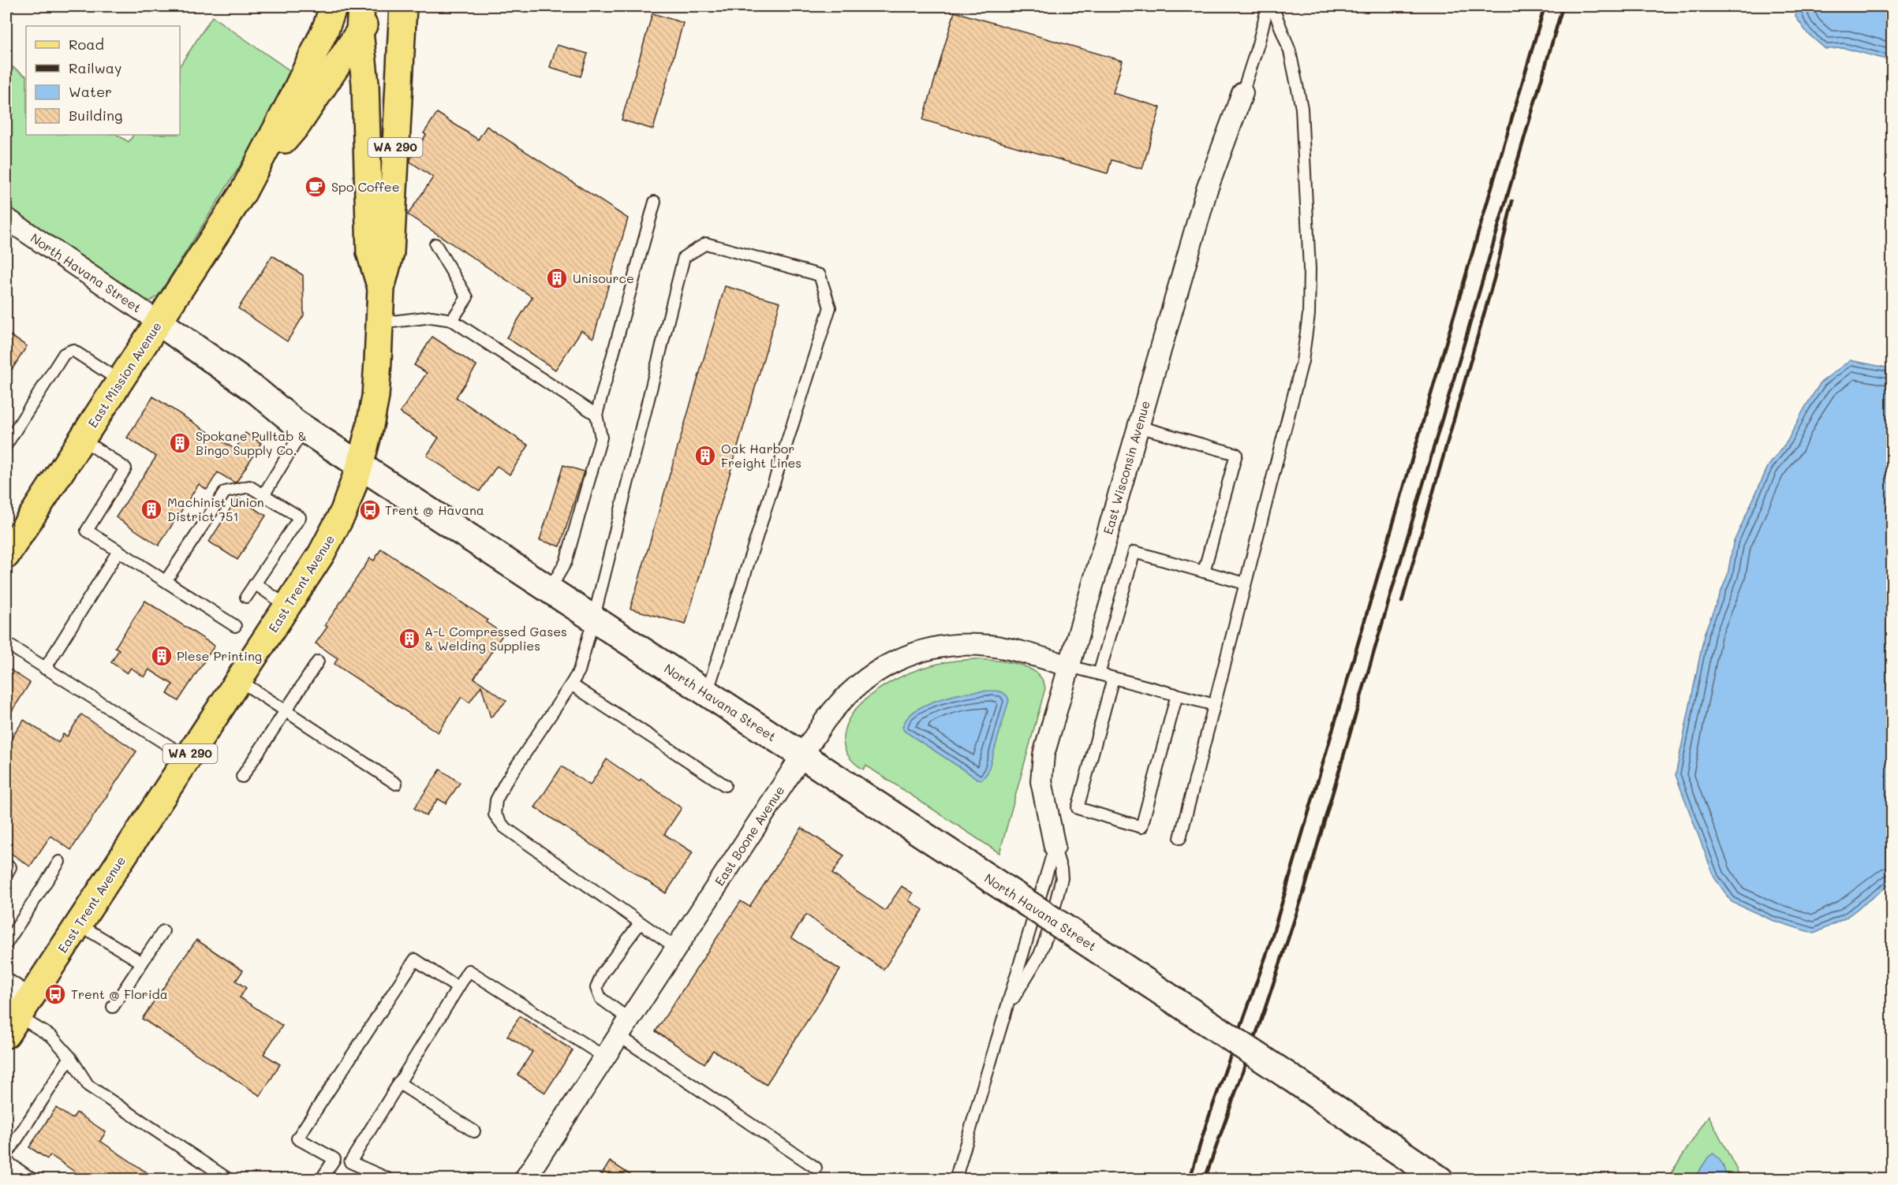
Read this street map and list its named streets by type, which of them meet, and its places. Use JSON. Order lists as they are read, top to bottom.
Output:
{
  "streets": {
    "main road": ["WA 290", "East Mission Avenue", "East Trent Avenue"],
    "street": ["North Havana Street", "East Wisconsin Avenue", "East Boone Avenue"]
  },
  "crossings": [
    ["North Havana Street", "East Mission Avenue"],
    ["North Havana Street", "East Trent Avenue"],
    ["North Havana Street", "East Boone Avenue"],
    ["East Mission Avenue", "East Trent Avenue"],
    ["East Wisconsin Avenue", "East Boone Avenue"]
  ],
  "places": {
    "cafe": ["Spo Coffee"],
    "building": [
      "Unisource",
      "Spokane Pulltab & Bingo Supply Co.",
      "Oak Harbor Freight Lines",
      "Machinist Union District 751",
      "A-L Compressed Gases & Welding Supplies",
      "Plese Printing"
    ],
    "bus stop": ["Trent @ Havana", "Trent @ Florida"]
  },
  "legend": [
    "Road",
    "Railway",
    "Water",
    "Building"
  ]
}
